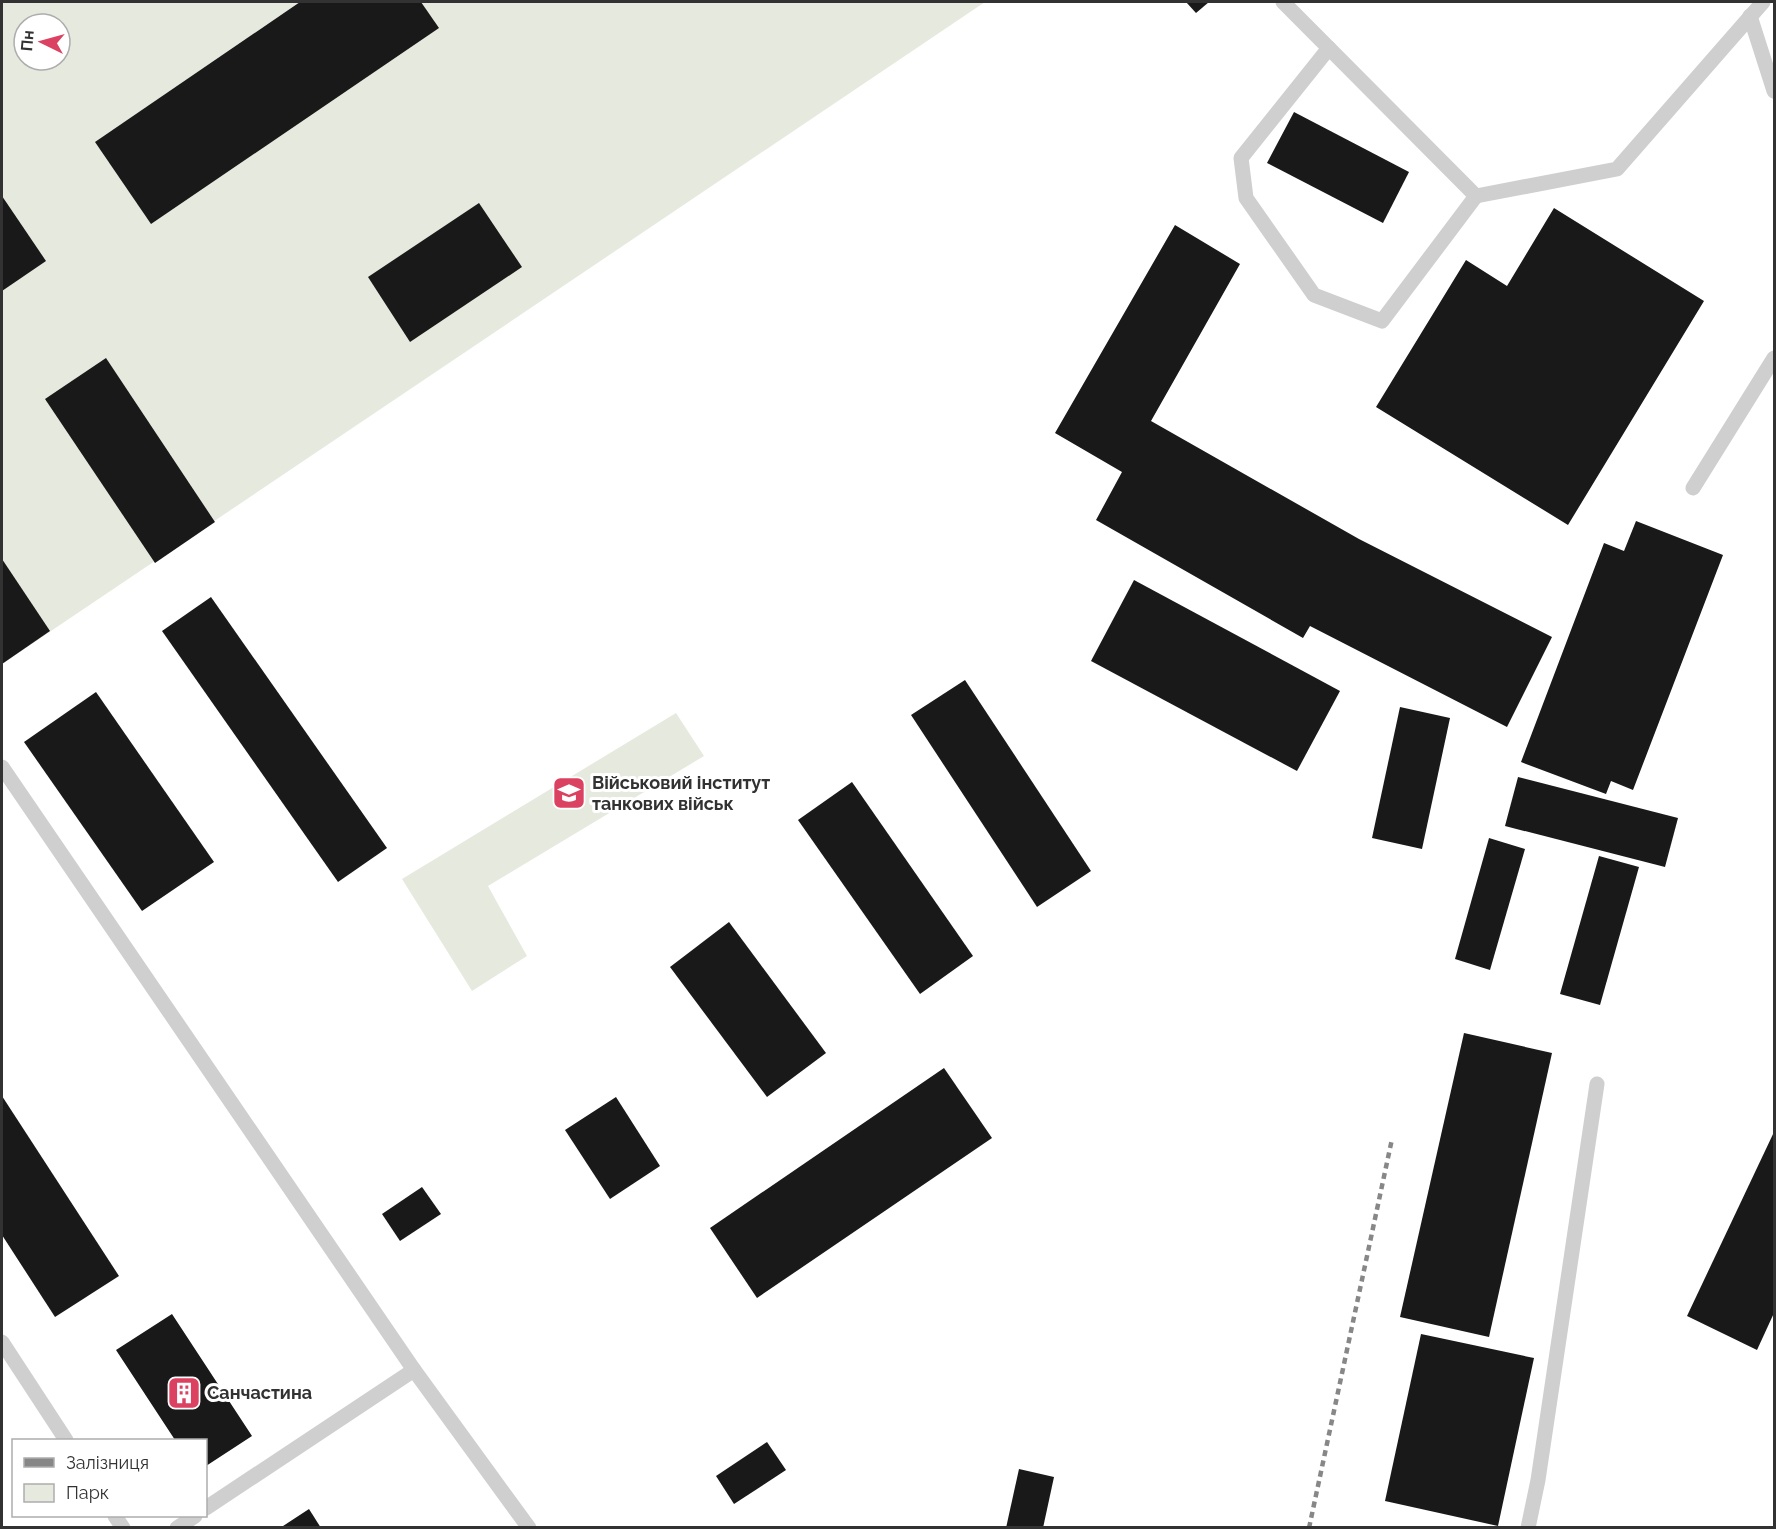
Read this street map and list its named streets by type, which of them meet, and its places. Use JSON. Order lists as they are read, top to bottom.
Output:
{
  "places": {
    "school or university": ["Військовий інститут танкових військ"],
    "building": ["Санчастина"]
  },
  "legend": ["Залізниця", "Парк"],
  "north": "left"
}
